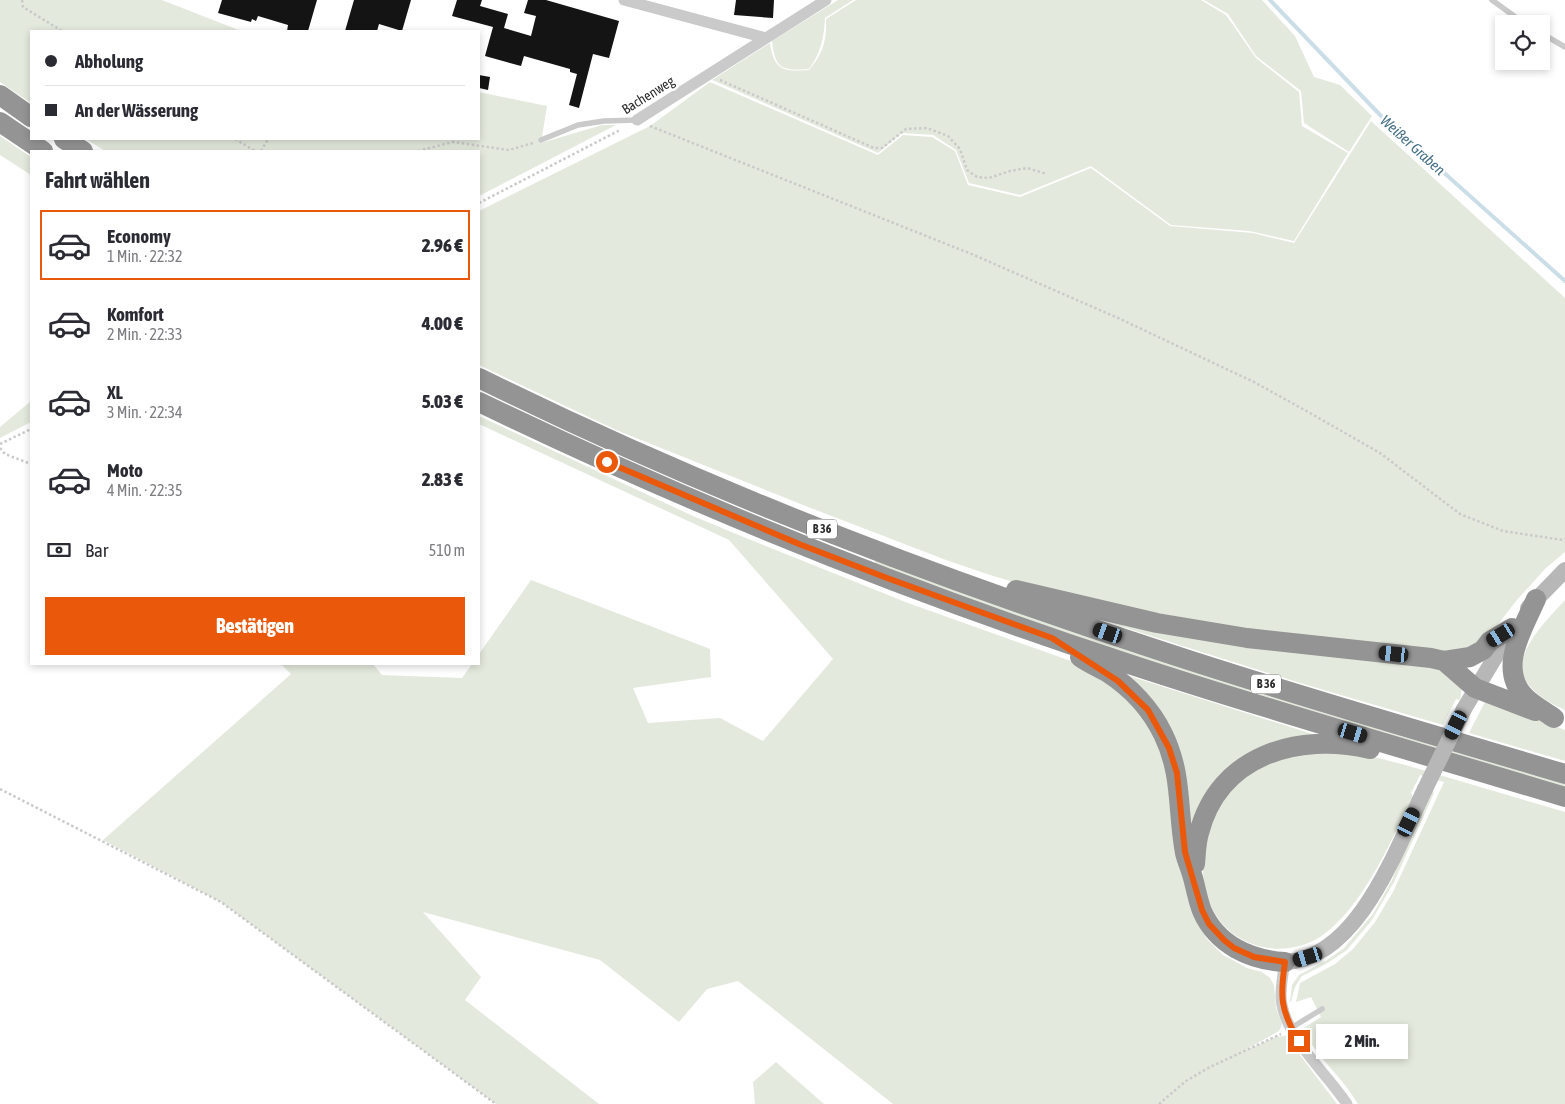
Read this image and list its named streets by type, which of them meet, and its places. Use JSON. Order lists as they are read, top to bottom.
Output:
{
  "streets": {
    "highway": ["B 36"],
    "street": ["Bachenweg"]
  },
  "water": ["Weißer Graben"],
  "page": {
    "banner": ["Abholung", "An der Wässerung"],
    "heading": "Fahrt wählen",
    "list": [
      {
        "name": "Economy",
        "note": "1 Min. · 22:32",
        "value": "2.96 €"
      },
      {
        "name": "Komfort",
        "note": "2 Min. · 22:33",
        "value": "4.00 €"
      },
      {
        "name": "XL",
        "note": "3 Min. · 22:34",
        "value": "5.03 €"
      },
      {
        "name": "Moto",
        "note": "4 Min. · 22:35",
        "value": "2.83 €"
      }
    ],
    "pay": ["Bar", "510 m"],
    "buttons": "Bestätigen",
    "bubble": "2 Min."
  }
}
